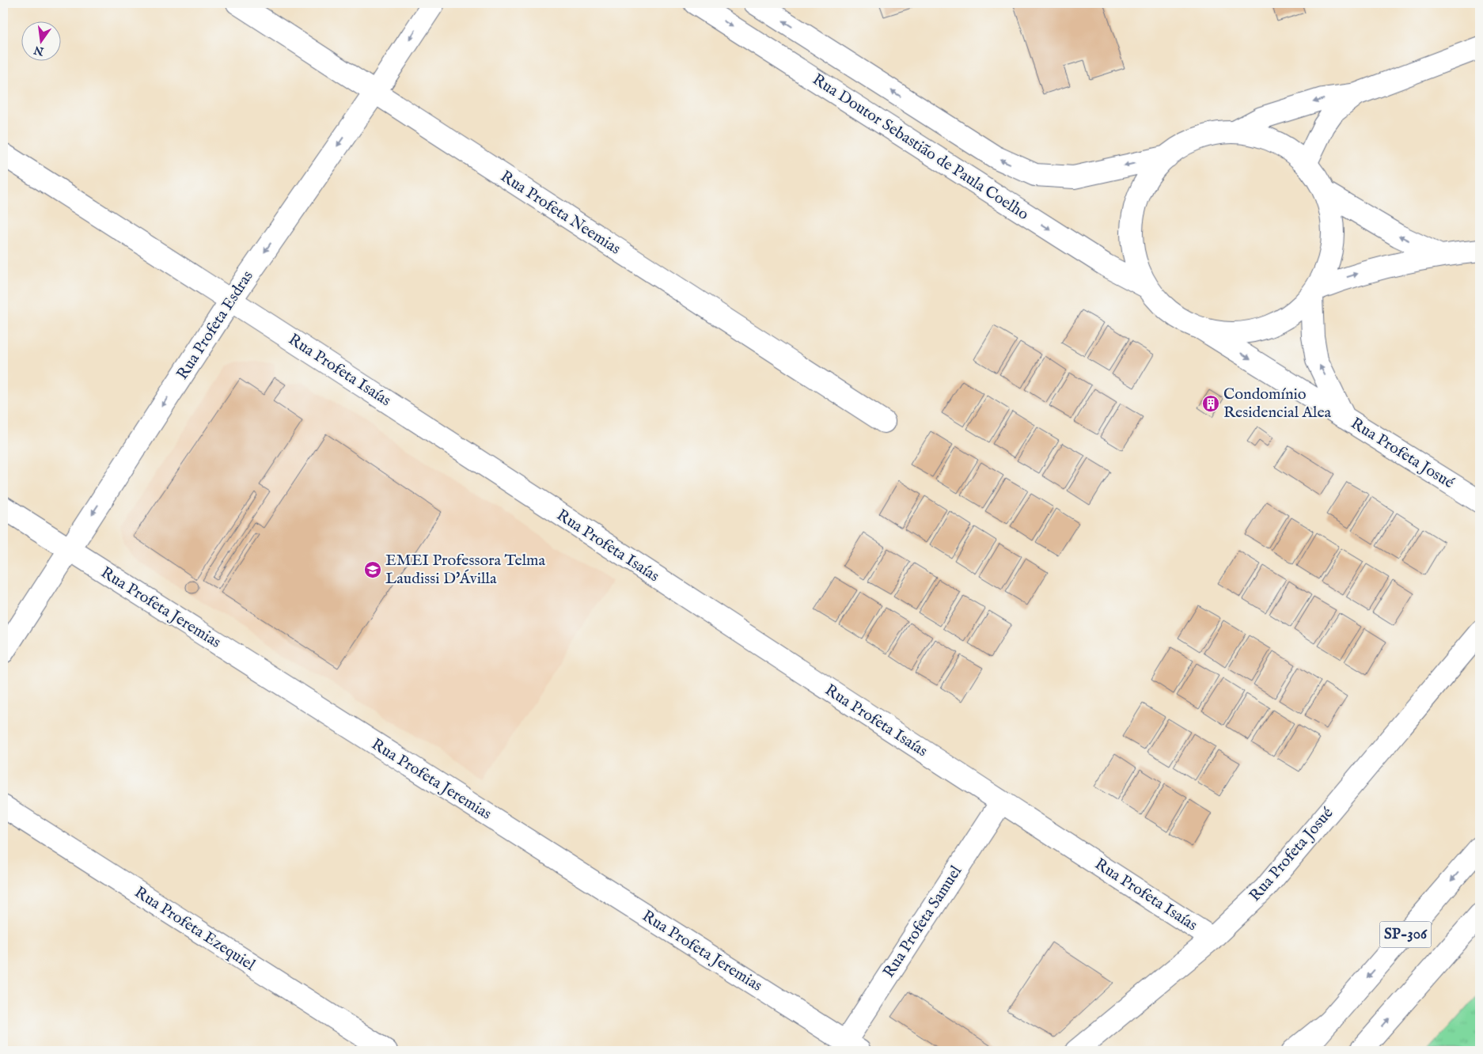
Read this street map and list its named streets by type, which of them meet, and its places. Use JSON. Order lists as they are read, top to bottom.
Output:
{
  "streets": {
    "main road": [
      "Rua Doutor Sebastião de Paula Coelho",
      "Rua Profeta Neemias",
      "Rua Profeta Esdras",
      "Rua Profeta Isaías",
      "Rua Profeta Josué",
      "Rua Profeta Jeremias",
      "Rua Profeta Samuel",
      "Rua Profeta Ezequiel",
      "SP-306"
    ]
  },
  "crossings": [
    ["Rua Profeta Neemias", "Rua Profeta Esdras"],
    ["Rua Profeta Esdras", "Rua Profeta Isaías"],
    ["Rua Profeta Esdras", "Rua Profeta Jeremias"],
    ["Rua Profeta Isaías", "Rua Profeta Josué"],
    ["Rua Profeta Isaías", "Rua Profeta Samuel"],
    ["Rua Profeta Jeremias", "Rua Profeta Samuel"]
  ],
  "one_way": ["Rua Profeta Esdras"],
  "places": {
    "building": ["Condomínio Residencial Alea"],
    "school or university": ["EMEI Professora Telma Laudissi D'Ávilla"]
  },
  "north": "bottom"
}
